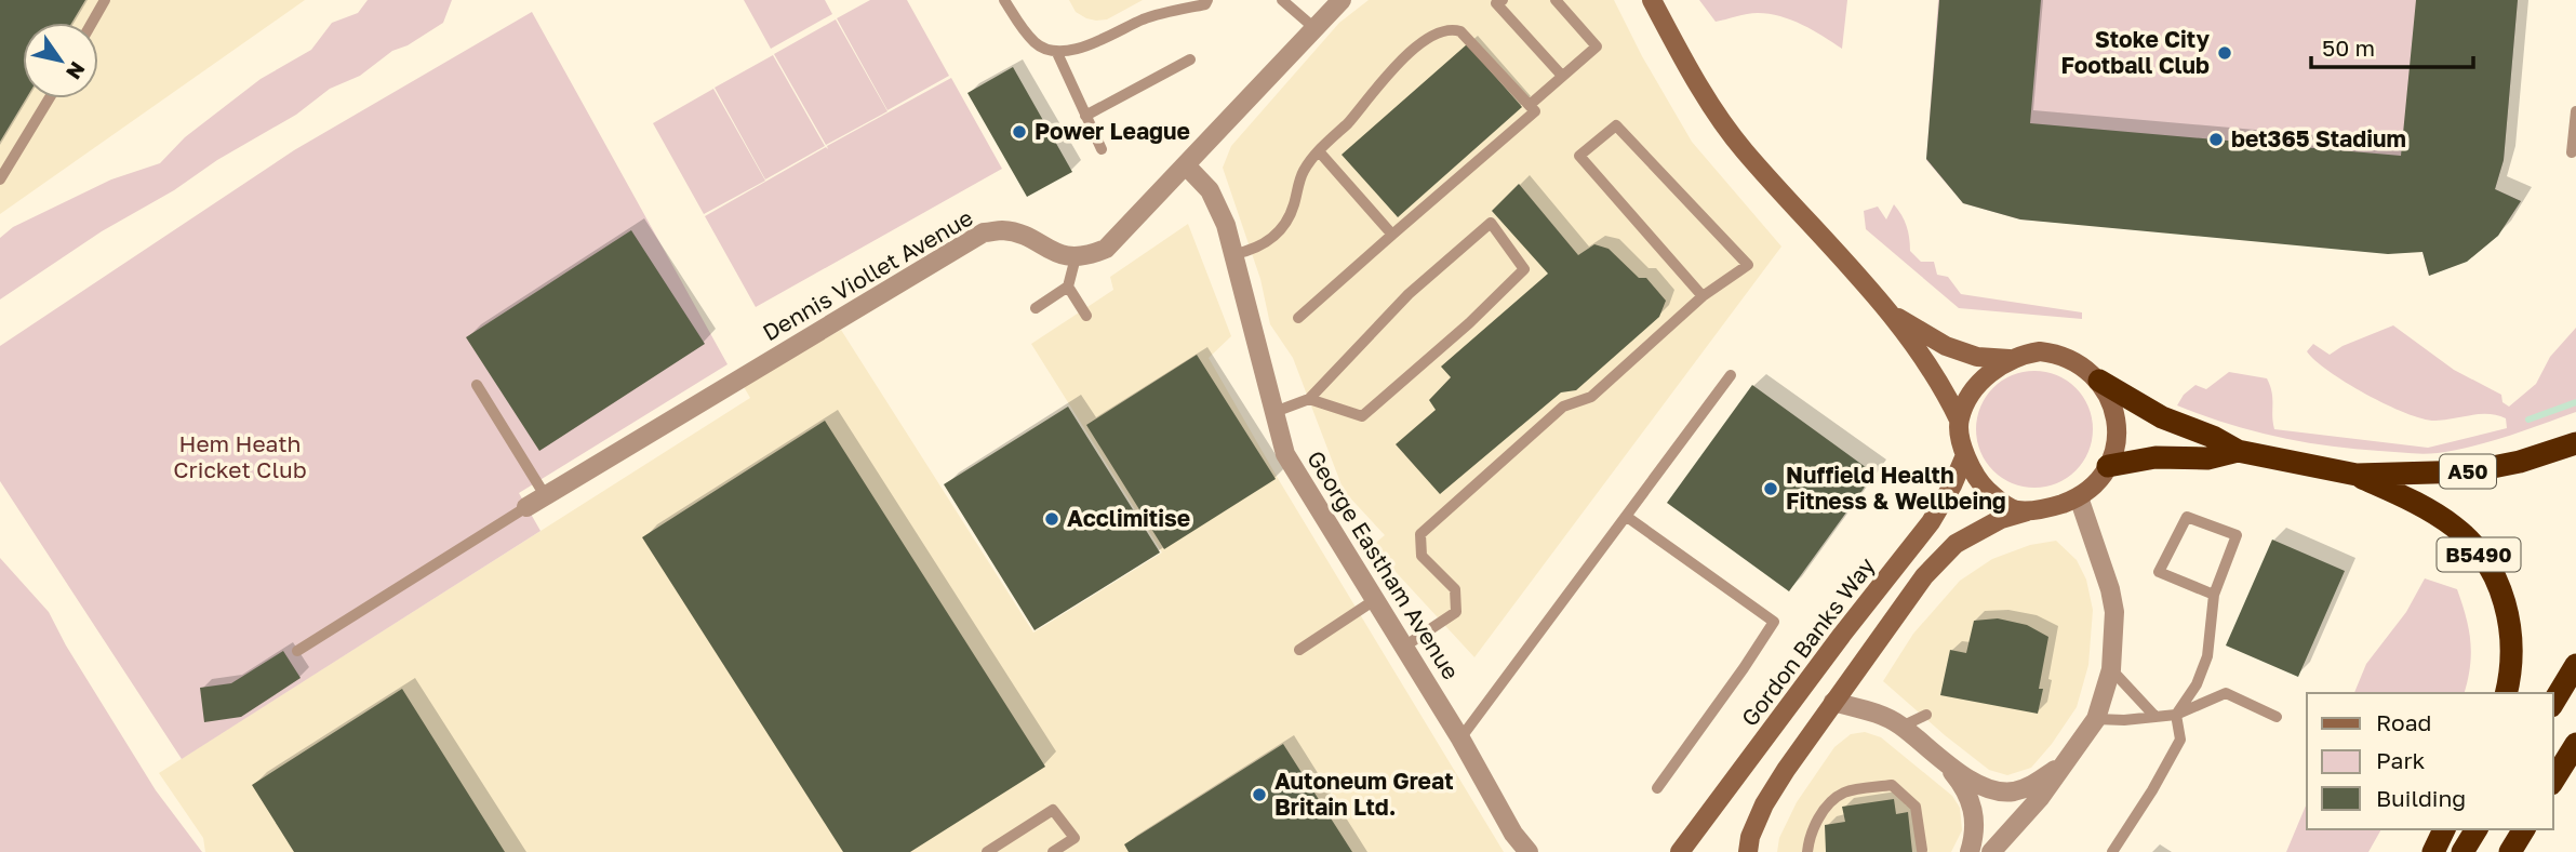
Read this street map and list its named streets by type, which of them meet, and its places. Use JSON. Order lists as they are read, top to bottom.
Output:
{
  "streets": {
    "highway": ["A50", "B5490"],
    "main road": ["Gordon Banks Way"],
    "street": ["Dennis Viollet Avenue", "George Eastham Avenue"]
  },
  "crossings": [
    ["A50", "B5490"]
  ],
  "parks": ["Hem Heath Cricket Club"],
  "places": [
    "Stoke City Football Club",
    "Power League",
    "bet365 Stadium",
    "Nuffield Health Fitness & Wellbeing",
    "Acclimitise",
    "Autoneum Great Britain Ltd."
  ],
  "legend": ["Road", "Park", "Building"],
  "scale_bar": "50 m",
  "north": "bottom right"
}
